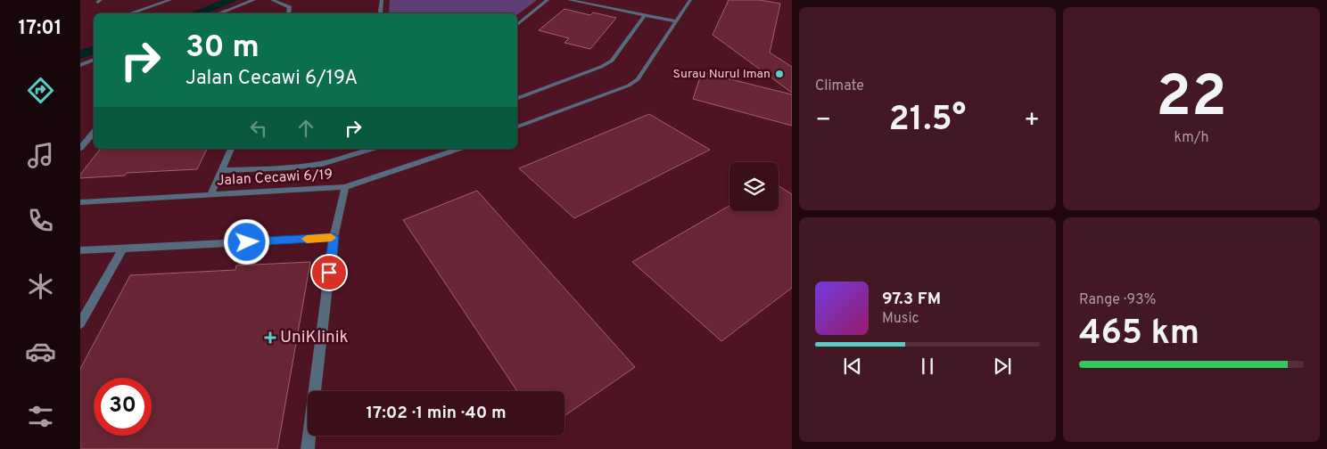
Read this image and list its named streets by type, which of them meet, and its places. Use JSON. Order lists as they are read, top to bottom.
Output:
{
  "streets": {
    "street": ["Jalan Cecawi 6/19"]
  },
  "places": {
    "other": ["Surau Nurul Iman"],
    "health": ["UniKlinik"]
  },
  "page": {
    "tabs": "17:01",
    "tile": [
      "Climate",
      ["22", "km/h"],
      ["Range · 93%", "465 km"]
    ],
    "turn": ["30 m", "Jalan Cecawi 6/19A"],
    "heat": ["−", "21.5°", "+"],
    "song": ["97.3 FM", "Music"],
    "limit": "30",
    "trip": "17:02 · 1 min · 40 m"
  }
}
